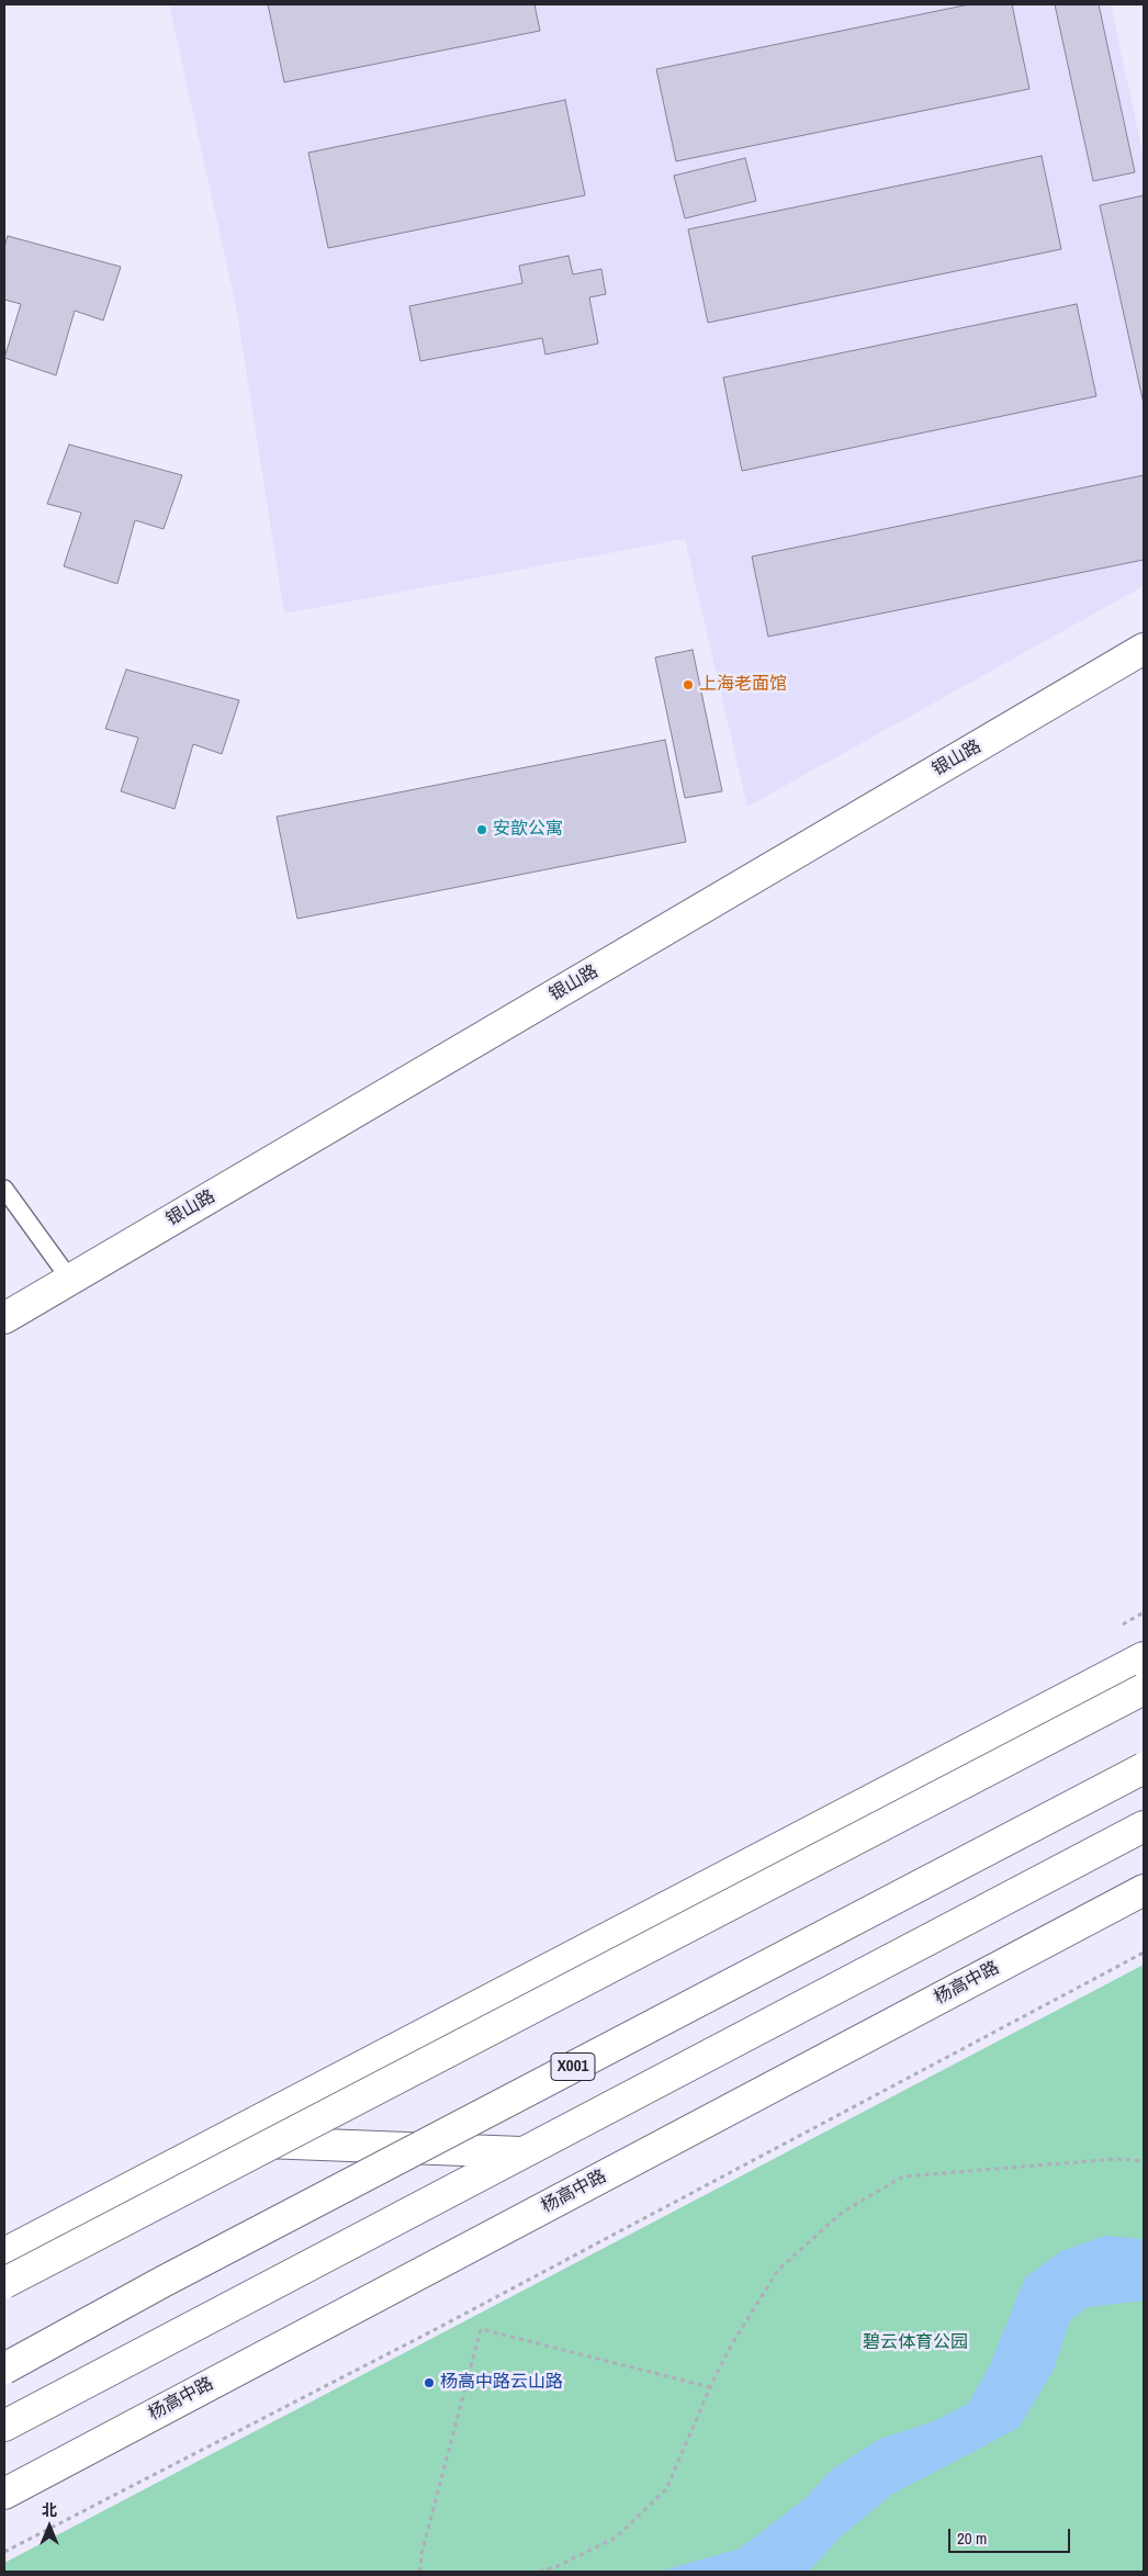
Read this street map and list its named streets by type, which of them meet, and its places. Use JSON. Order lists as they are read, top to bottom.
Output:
{
  "streets": {
    "main road": ["银山路", "杨高中路", "X001"]
  },
  "parks": ["碧云体育公园"],
  "places": ["上海老面馆", "安歆公寓", "杨高中路云山路"],
  "scale_bar": "20 m",
  "north": "top"
}
